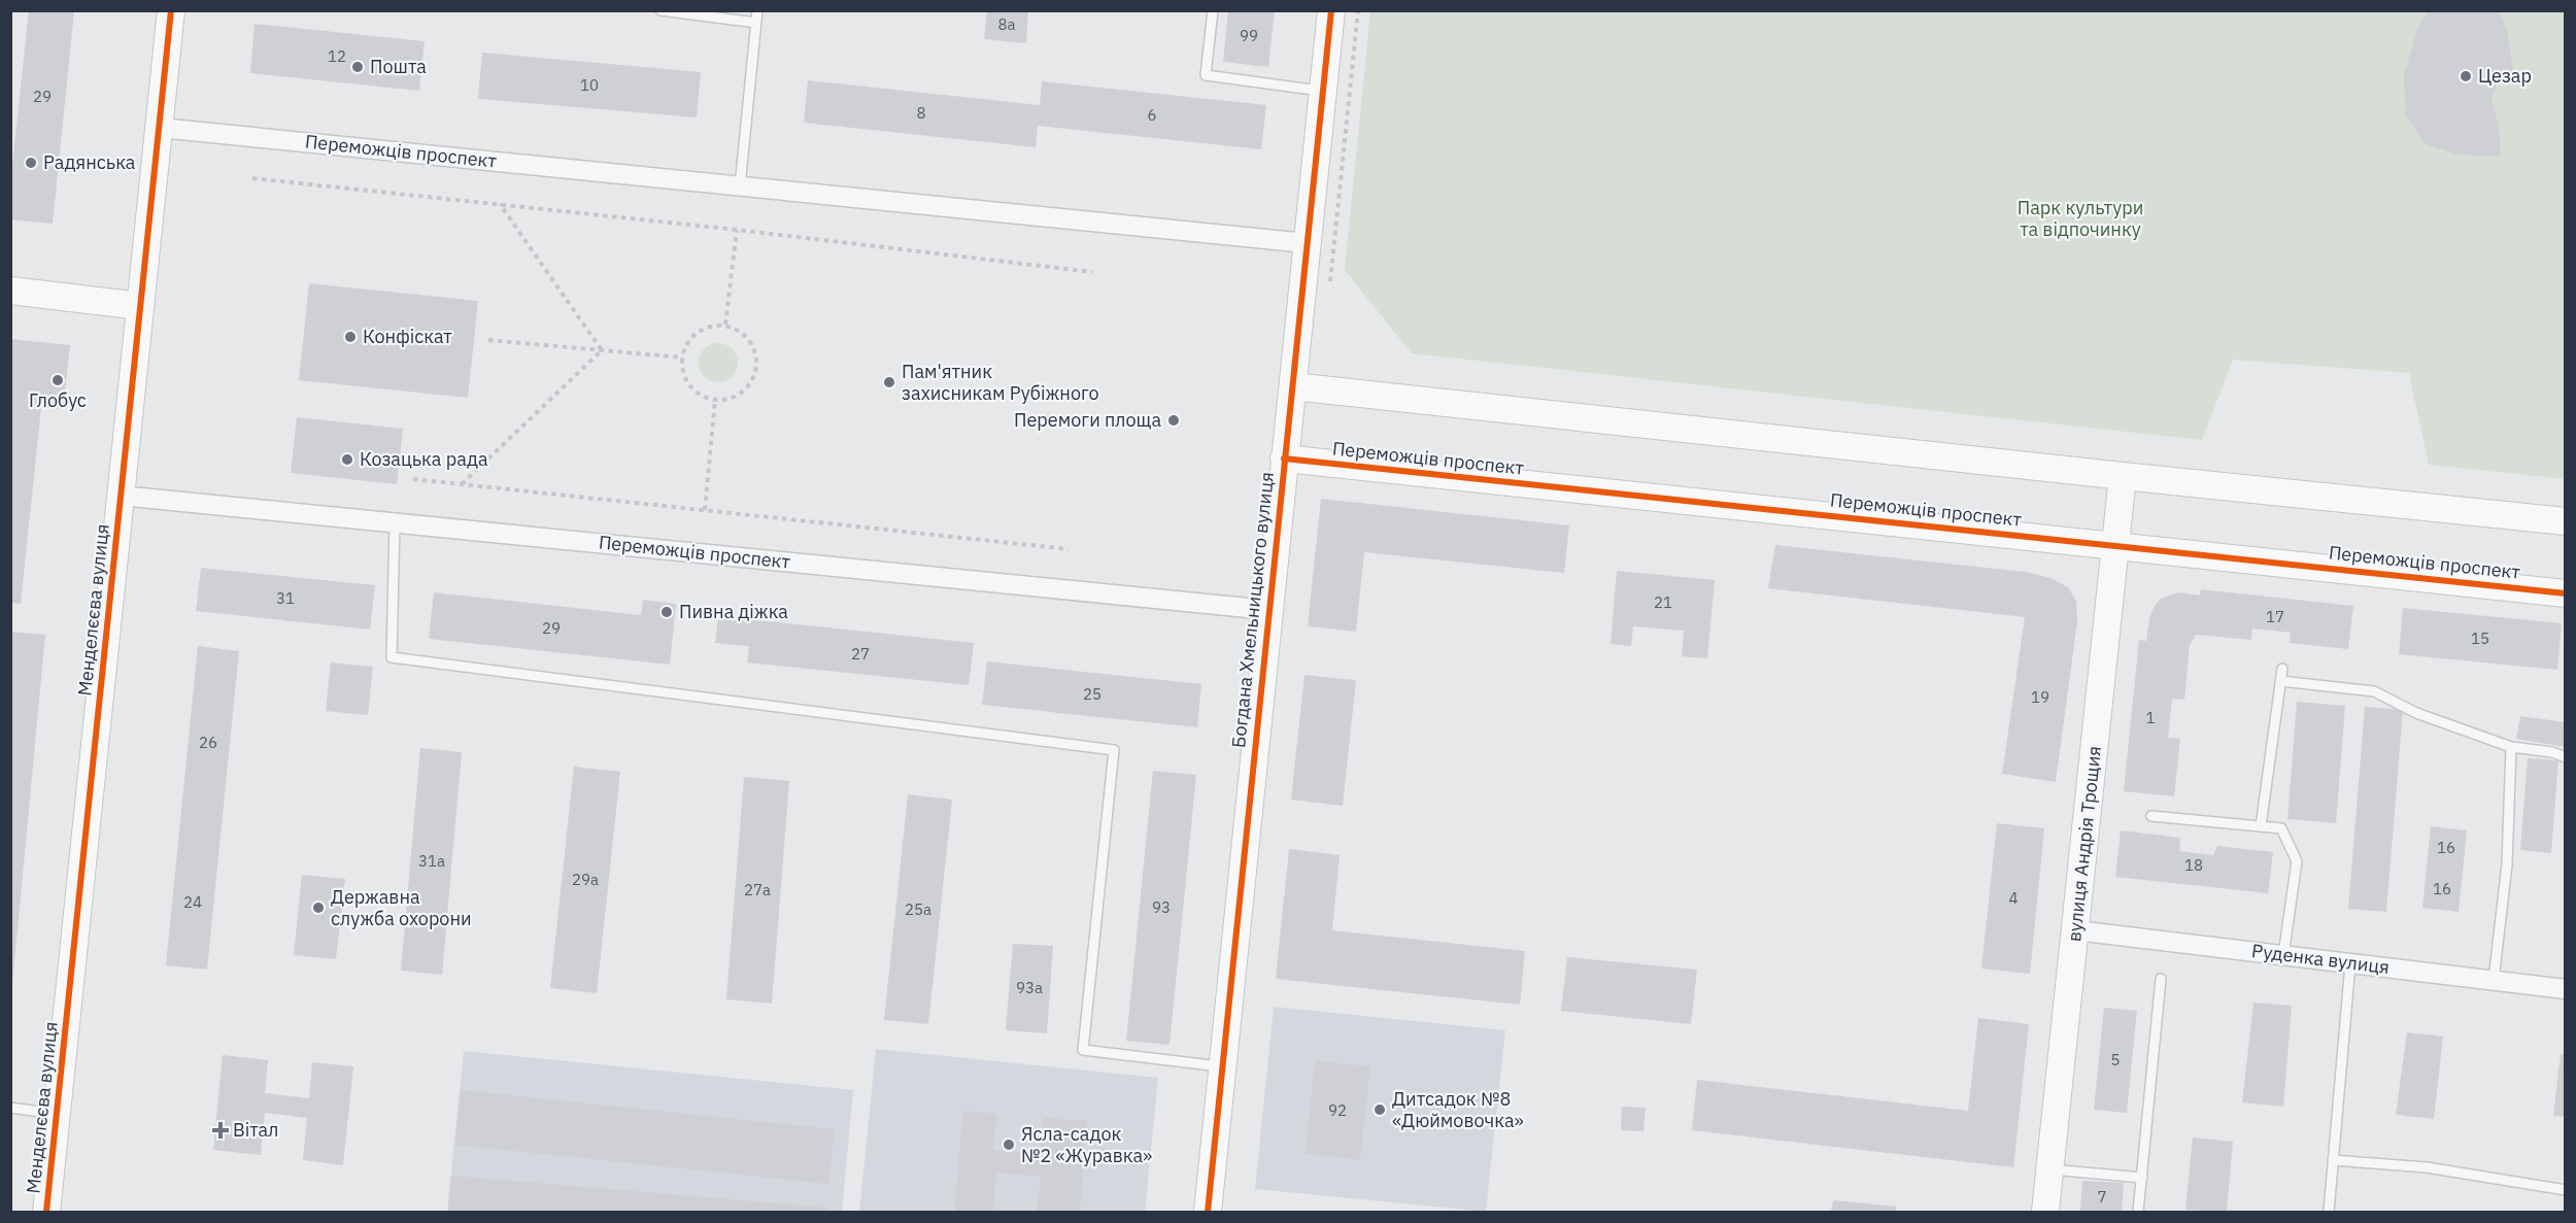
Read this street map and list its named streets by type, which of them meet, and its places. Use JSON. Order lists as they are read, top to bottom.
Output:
{
  "streets": {
    "street": [
      "Переможців проспект",
      "Менделєєва вулиця",
      "Богдана Хмельницького вулиця",
      "вулиця Андрія Трощия",
      "Руденка вулиця"
    ]
  },
  "crossings": [
    ["Переможців проспект", "Менделєєва вулиця"],
    ["Переможців проспект", "Богдана Хмельницького вулиця"],
    ["Переможців проспект", "вулиця Андрія Трощия"],
    ["вулиця Андрія Трощия", "Руденка вулиця"]
  ],
  "parks": ["Парк культури та відпочинку"],
  "places": {
    "other": [
      "Пошта",
      "Цезар",
      "Радянська",
      "Конфіскат",
      "Глобус",
      "Пам'ятник захисникам Рубіжного",
      "Перемоги площа",
      "Козацька рада",
      "Пивна діжка",
      "Державна служба охорони",
      "Дитсадок №8 «Дюймовочка»",
      "Ясла-садок №2 «Журавка»"
    ],
    "health": ["Вітал"]
  },
  "house_numbers": [
    "8а",
    "99",
    "12",
    "10",
    "29",
    "8",
    "6",
    "31",
    "21",
    "17",
    "29",
    "15",
    "27",
    "25",
    "19",
    "1",
    "26",
    "16",
    "31а",
    "18",
    "29а",
    "16",
    "27а",
    "4",
    "24",
    "93",
    "25а",
    "93а",
    "5",
    "92",
    "7"
  ]
}
